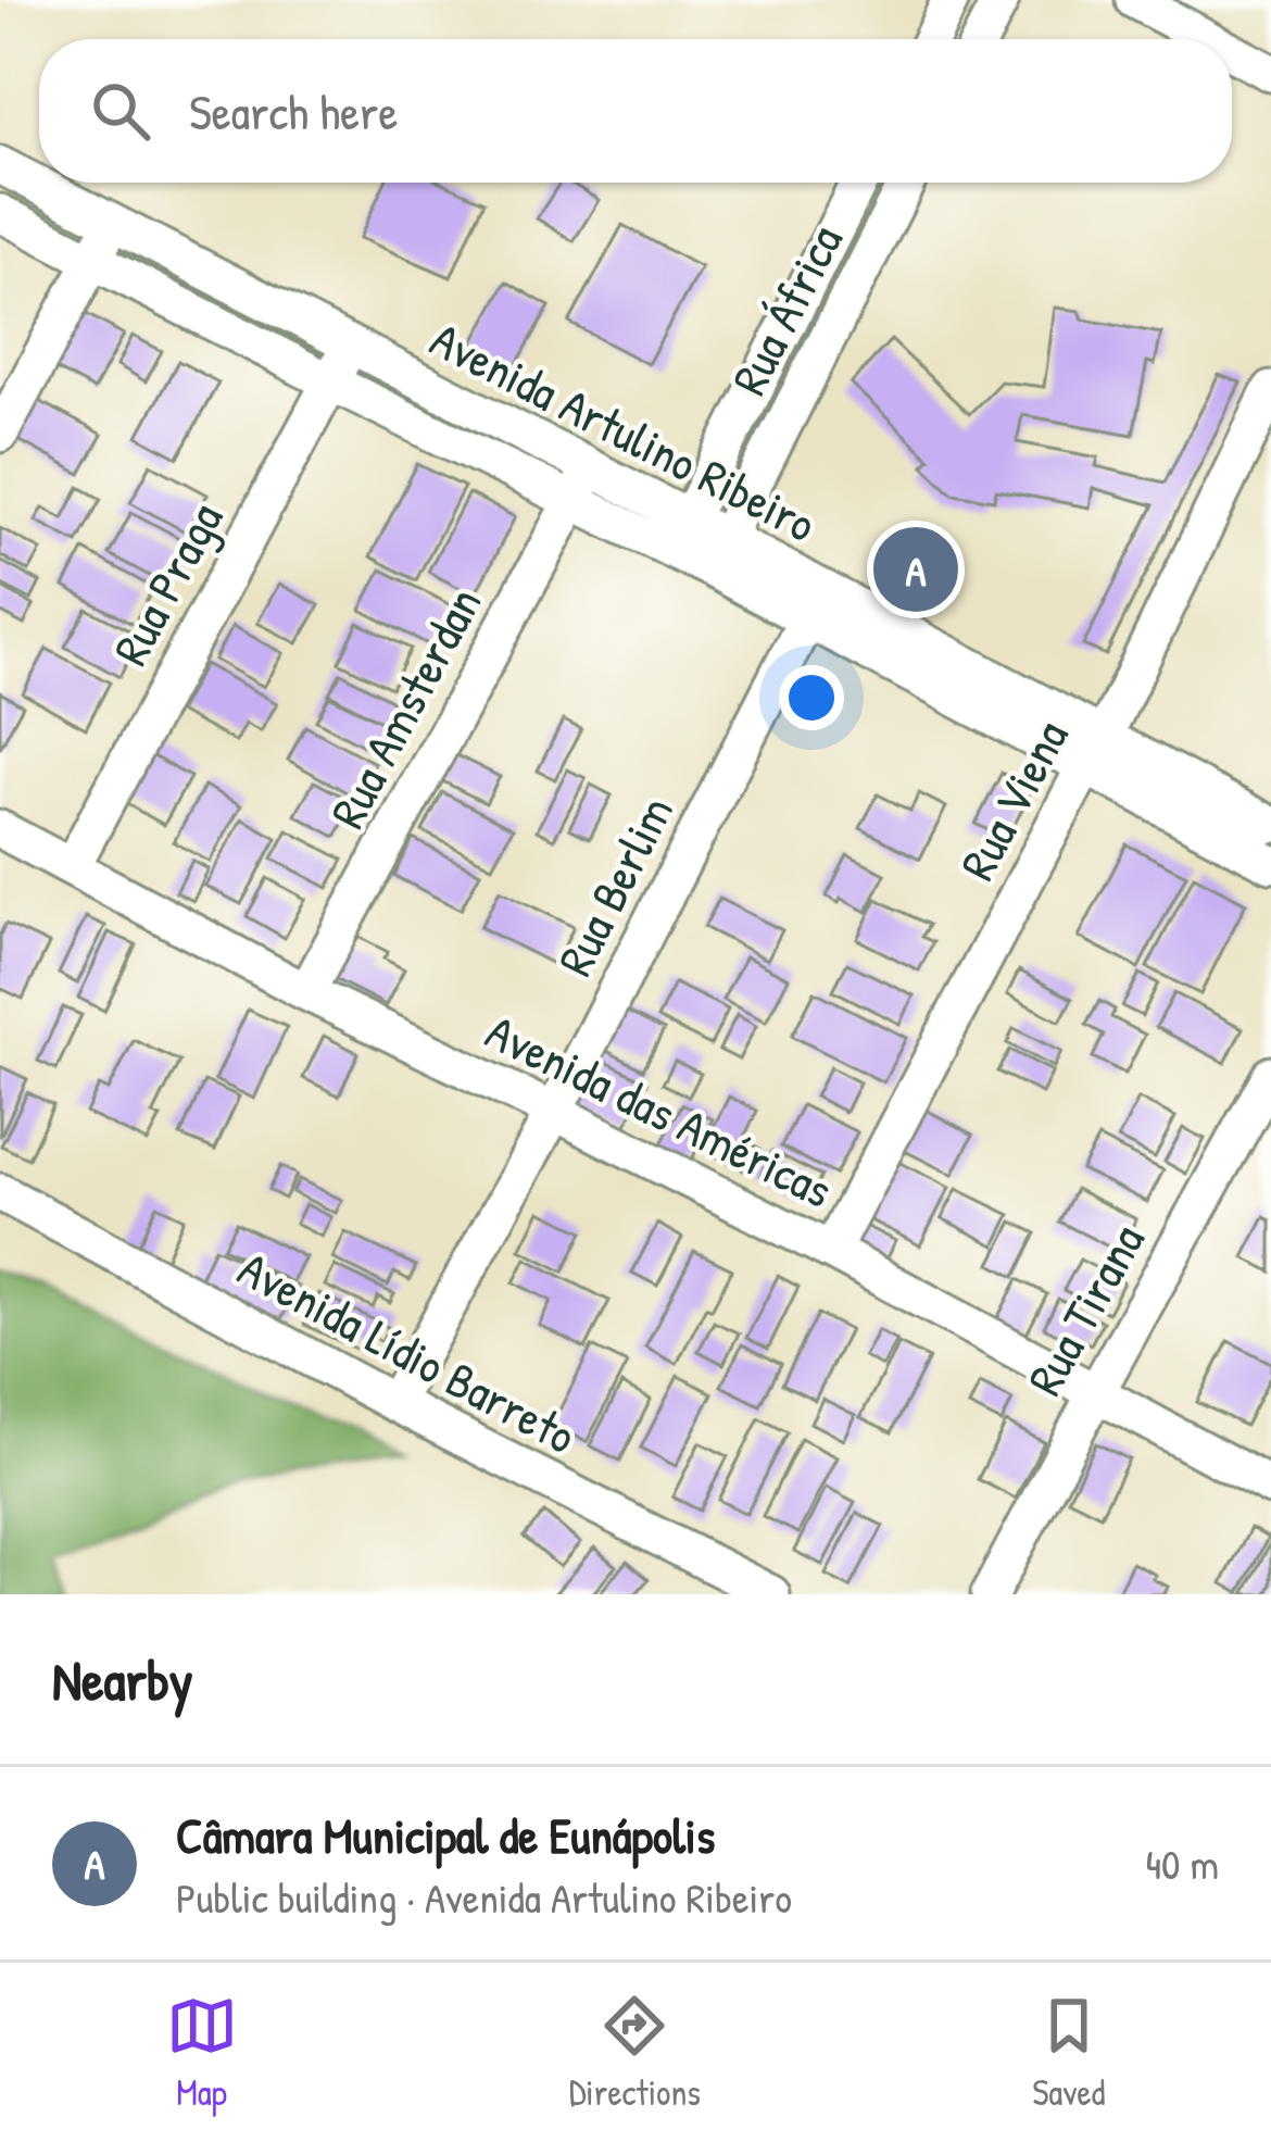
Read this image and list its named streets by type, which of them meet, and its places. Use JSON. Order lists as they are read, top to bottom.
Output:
{
  "streets": {
    "street": [
      "Rua África",
      "Avenida Artulino Ribeiro",
      "Rua Praga",
      "Rua Amsterdan",
      "Rua Viena",
      "Rua Berlim",
      "Avenida das Américas",
      "Rua Tirana",
      "Avenida Lídio Barreto"
    ]
  },
  "crossings": [
    ["Rua África", "Avenida Artulino Ribeiro"],
    ["Avenida Artulino Ribeiro", "Rua Praga"],
    ["Avenida Artulino Ribeiro", "Rua Amsterdan"],
    ["Avenida Artulino Ribeiro", "Rua Viena"],
    ["Avenida Artulino Ribeiro", "Rua Berlim"],
    ["Rua Praga", "Avenida das Américas"],
    ["Rua Amsterdan", "Avenida das Américas"],
    ["Rua Viena", "Avenida das Américas"],
    ["Rua Berlim", "Avenida das Américas"],
    ["Rua Berlim", "Avenida Lídio Barreto"],
    ["Avenida das Américas", "Rua Tirana"]
  ],
  "page": {
    "search": "Search here",
    "pins": "A",
    "heading": "Nearby",
    "list": [
      {
        "mark": "A",
        "name": "Câmara Municipal de Eunápolis",
        "note": "Public building · Avenida Artulino Ribeiro",
        "value": "40 m"
      }
    ],
    "nav": ["Map", "Directions", "Saved"]
  }
}
